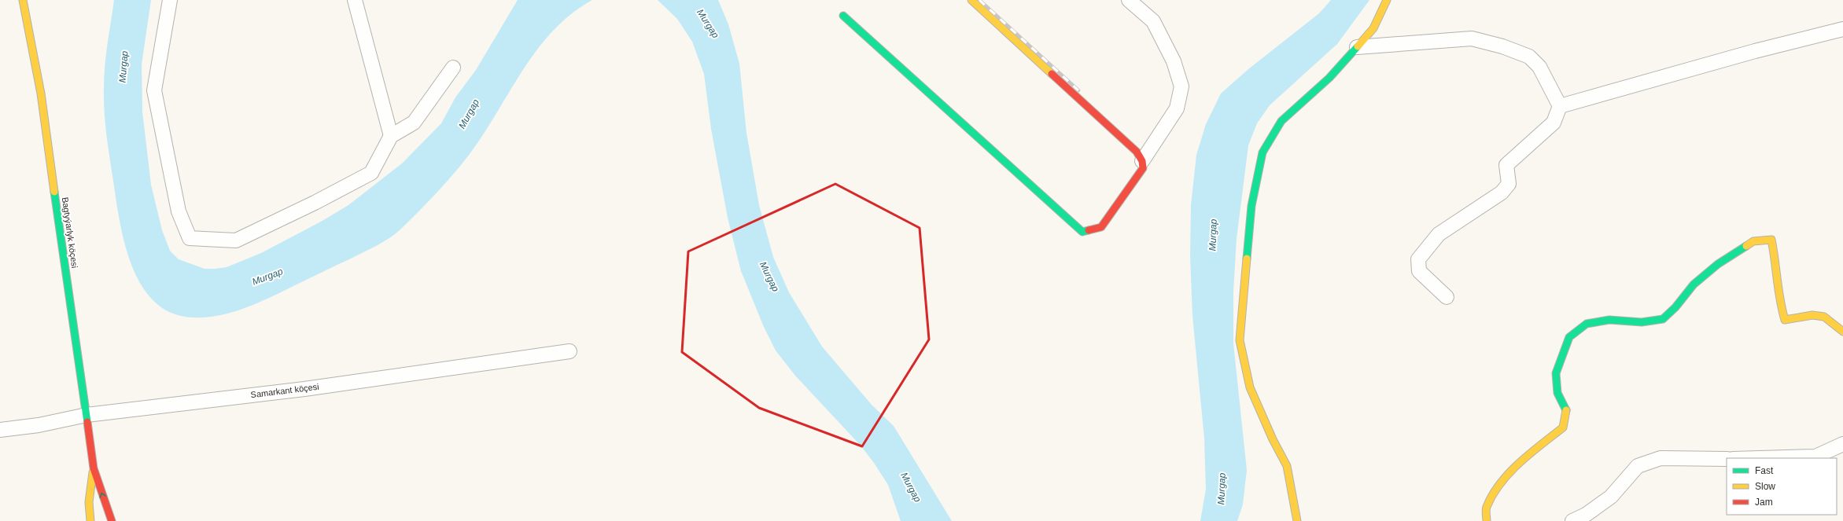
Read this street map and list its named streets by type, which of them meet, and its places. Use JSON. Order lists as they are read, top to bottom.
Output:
{
  "streets": {
    "street": ["Bagtyýarlyk köçesi", "Samarkant köçesi"]
  },
  "crossings": [
    ["Bagtyýarlyk köçesi", "Samarkant köçesi"]
  ],
  "water": ["Murgap"],
  "legend": ["Fast", "Slow", "Jam"]
}
